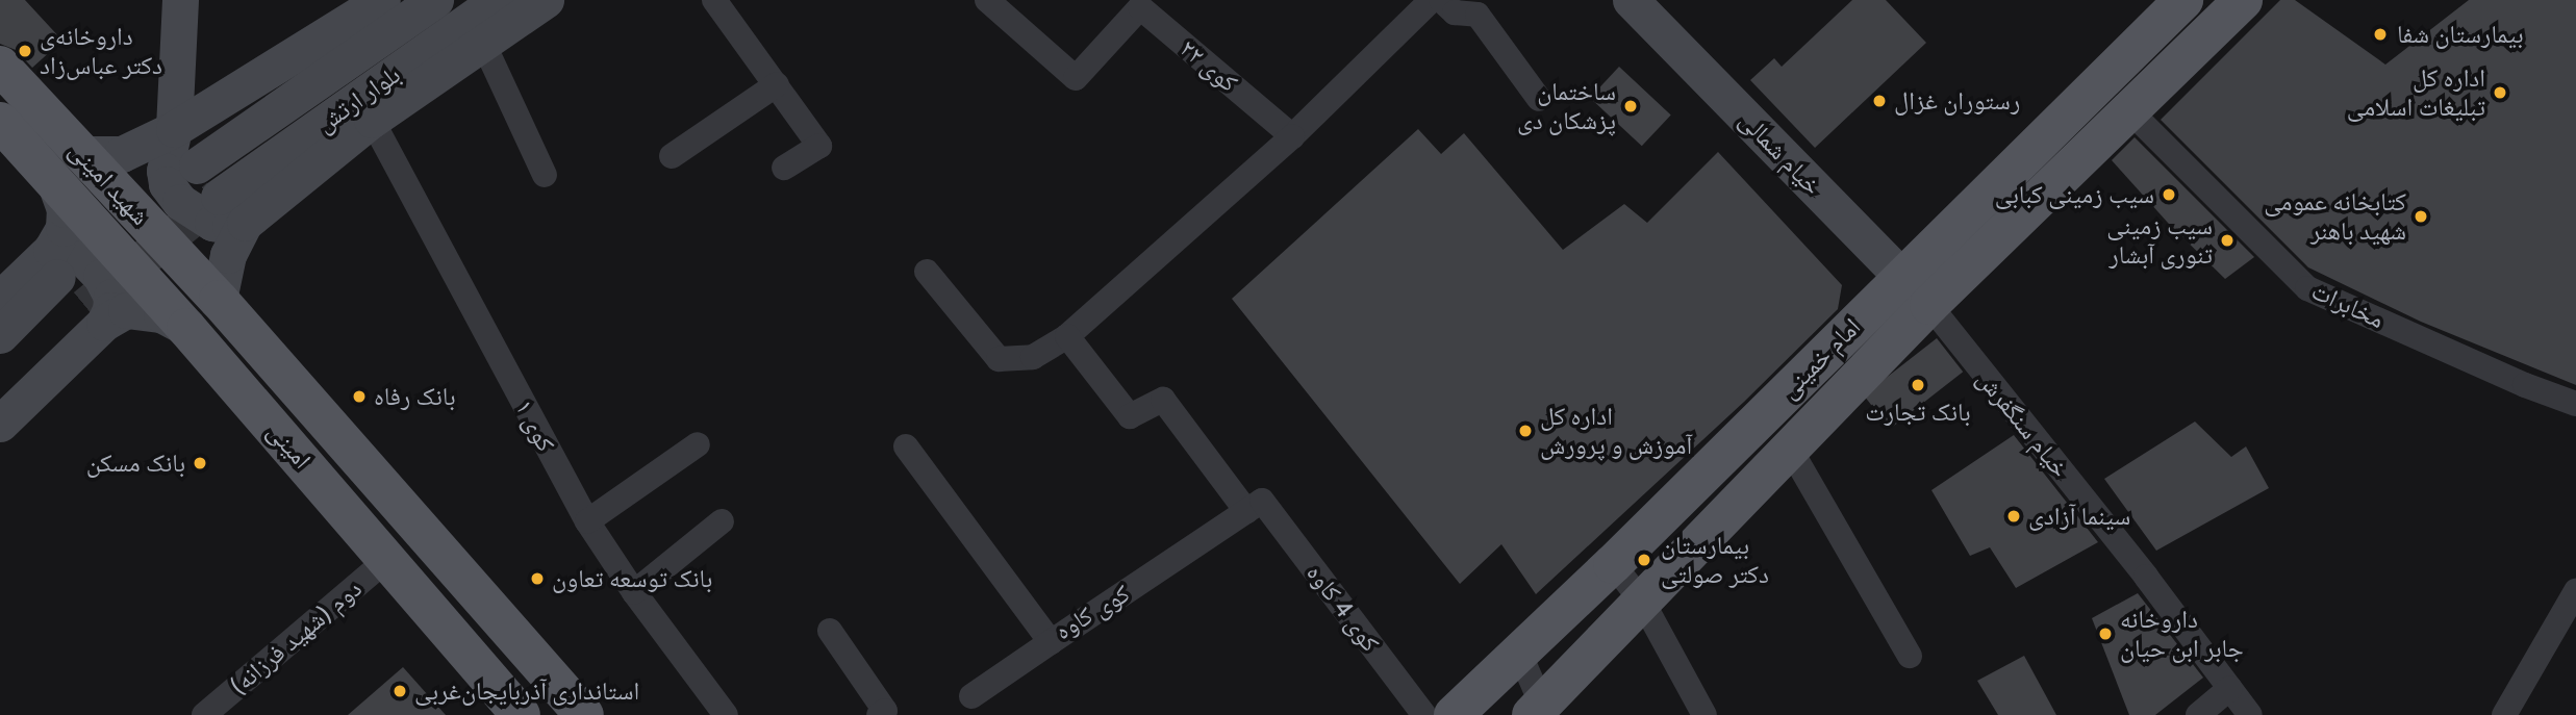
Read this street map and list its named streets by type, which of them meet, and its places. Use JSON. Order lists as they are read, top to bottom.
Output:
{
  "streets": {
    "main road": [
      "بلوار ارتش",
      "خیام شمالی",
      "شهید امینی",
      "امام خمینی",
      "امینی"
    ],
    "street": [
      "کوی ۲۲",
      "مخابرات",
      "خیام سنگفرش",
      "کوی ۱",
      "کوی 4 کاوه",
      "کوی کاوه",
      "دوم (شهید فرزانه)"
    ]
  },
  "crossings": [
    ["خیام شمالی", "امام خمینی"],
    ["خیام شمالی", "خیام سنگفرش"],
    ["شهید امینی", "امینی"],
    ["مخابرات", "امام خمینی"],
    ["امام خمینی", "خیام سنگفرش"],
    ["امینی", "دوم (شهید فرزانه)"],
    ["کوی 4 کاوه", "کوی کاوه"]
  ],
  "places": [
    "بیمارستان شفا",
    "داروخانه‌ی دکتر عباس‌زاد",
    "اداره کل تبلیغات اسلامی",
    "رستوران غزال",
    "ساختمان پزشکان دی",
    "سیب زمینی کبابی",
    "کتابخانه عمومی شهید باهنر",
    "سیب زمینی تنوری آبشار",
    "بانک تجارت",
    "بانک رفاه",
    "اداره کل آموزش و پرورش",
    "بانک مسکن",
    "سینما آزادی",
    "بیمارستان دکتر صولتی",
    "بانک توسعه تعاون",
    "داروخانه جابر ابن حیان",
    "استانداری آذربایجان‌غربی"
  ]
}
